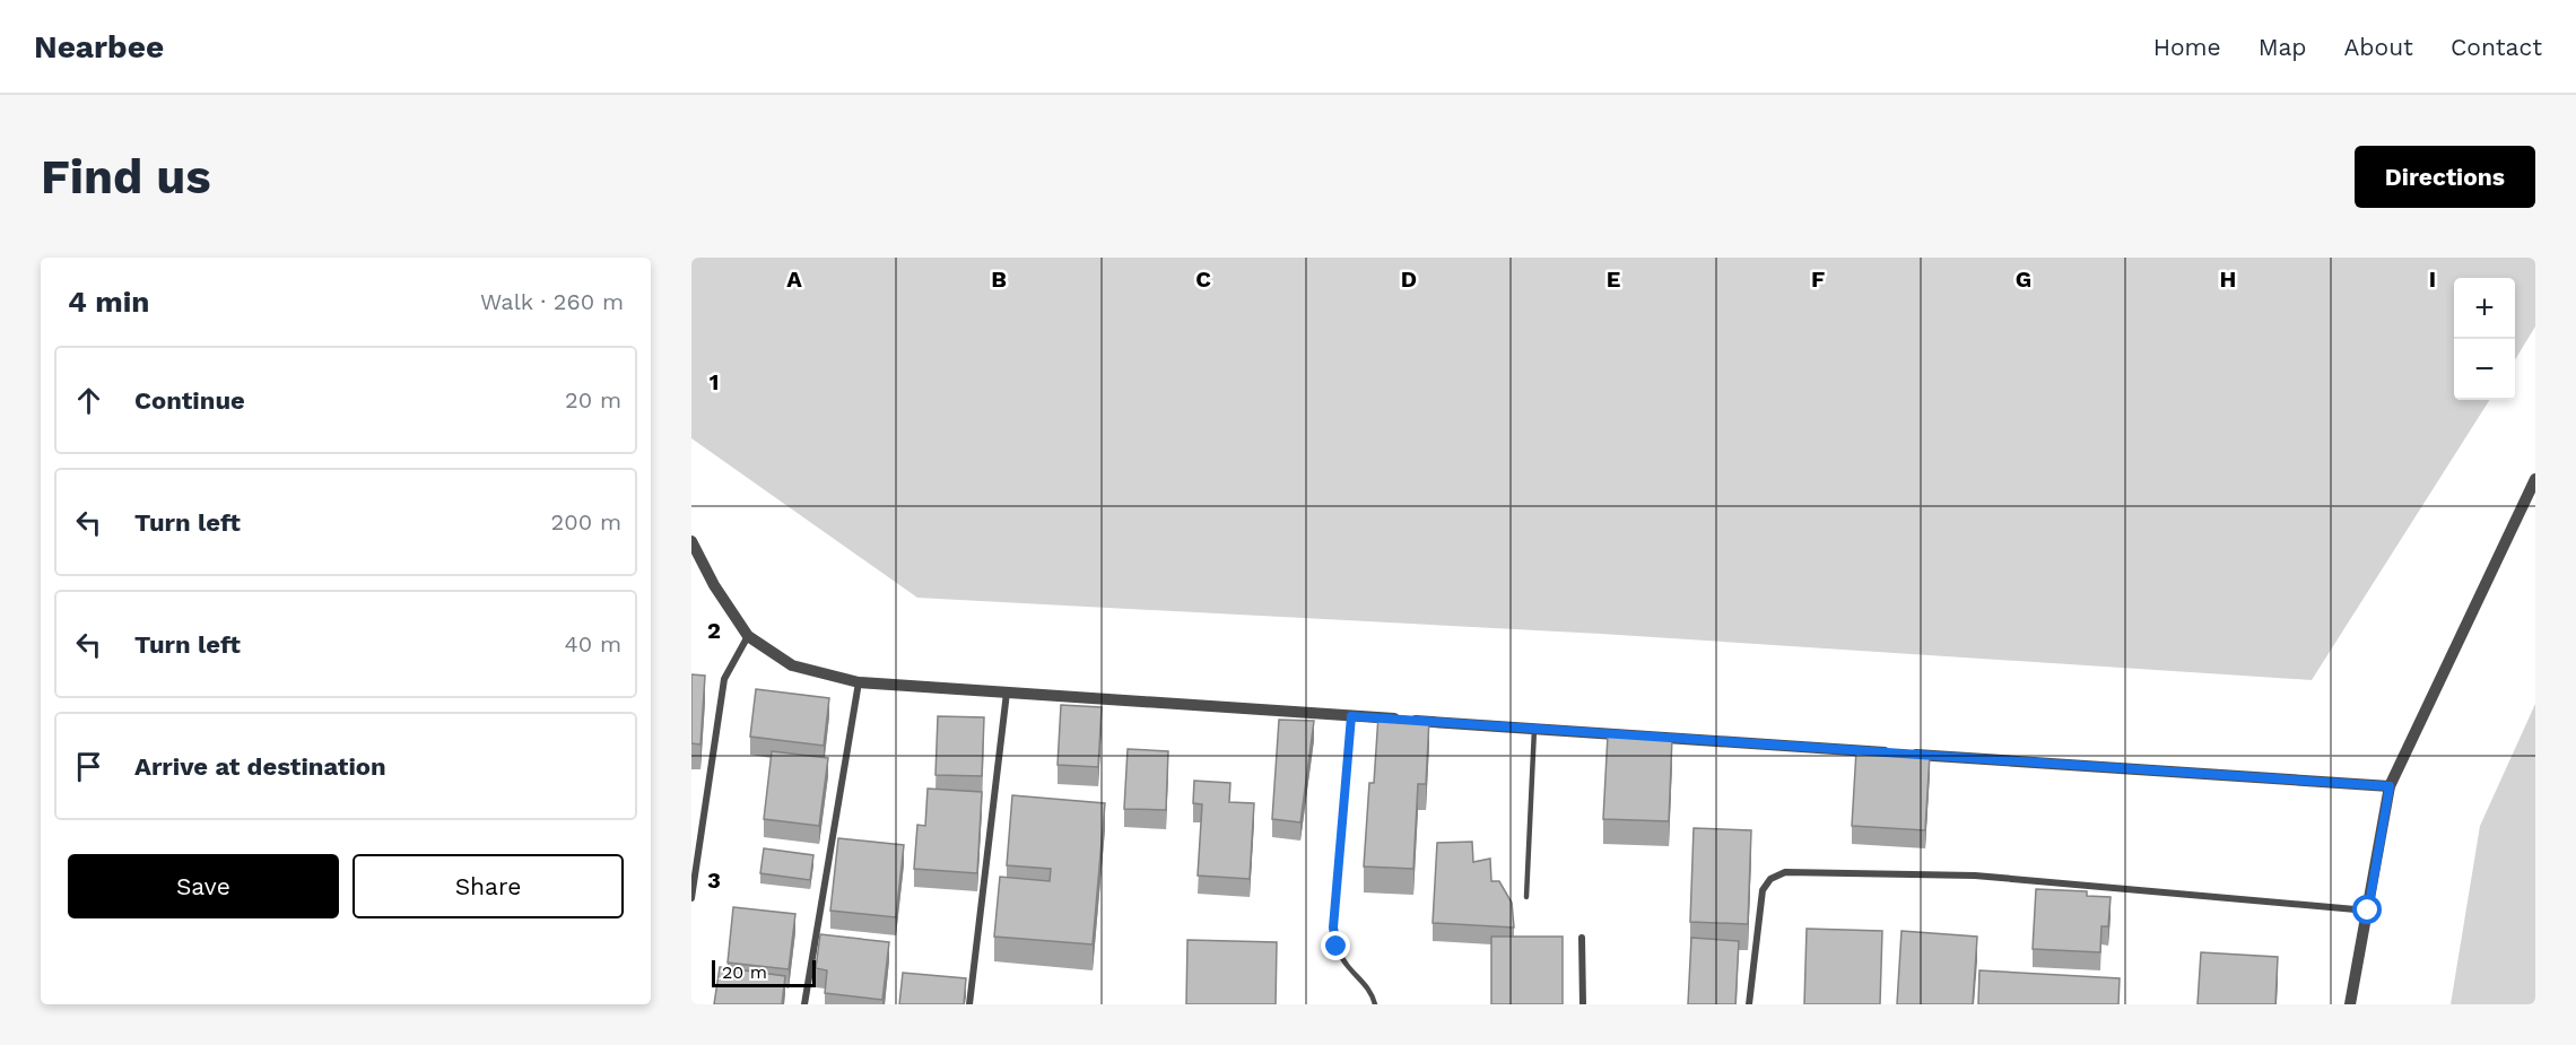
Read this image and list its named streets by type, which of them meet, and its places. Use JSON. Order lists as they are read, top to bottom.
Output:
{
  "scale_bar": "20 m",
  "page": {
    "header": "Nearbee",
    "nav": [
      "Home",
      "Map",
      "About",
      "Contact"
    ],
    "buttons": [
      "Directions",
      ["Save", "Share"]
    ],
    "title": "Find us",
    "heading": ["4 min", "Walk · 260 m"],
    "map_buttons": ["+", "−"],
    "list": [
      ["Continue", "20 m"],
      ["Turn left", "200 m"],
      ["Turn left", "40 m"],
      "Arrive at destination"
    ],
    "scale": "20 m"
  },
  "grid": {
    "columns": [
      "A",
      "B",
      "C",
      "D",
      "E",
      "F",
      "G",
      "H",
      "I"
    ],
    "rows": ["1", "2", "3"]
  }
}
